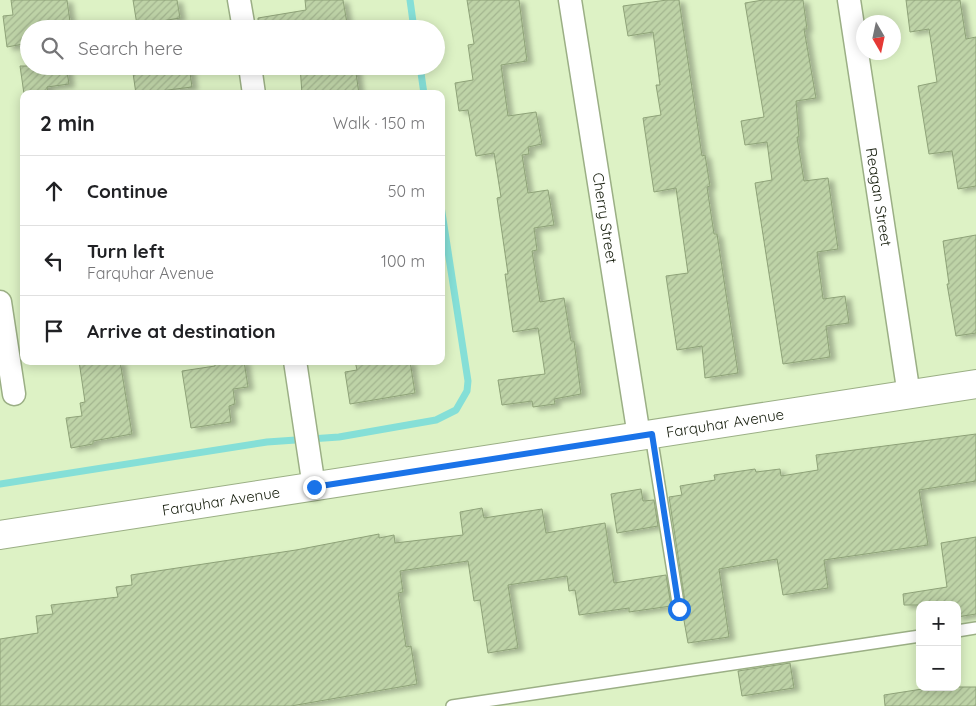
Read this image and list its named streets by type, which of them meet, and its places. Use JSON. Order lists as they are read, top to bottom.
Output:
{
  "streets": {
    "street": ["Reagan Street", "Cherry Street", "Farquhar Avenue"]
  },
  "crossings": [
    ["Reagan Street", "Farquhar Avenue"],
    ["Cherry Street", "Farquhar Avenue"]
  ],
  "north": "bottom",
  "page": {
    "search": "Search here",
    "heading": ["2 min", "Walk · 150 m"],
    "list": [
      ["Continue", "50 m"],
      ["Turn left", "Farquhar Avenue", "100 m"],
      "Arrive at destination"
    ],
    "map_buttons": ["+", "−"]
  }
}
